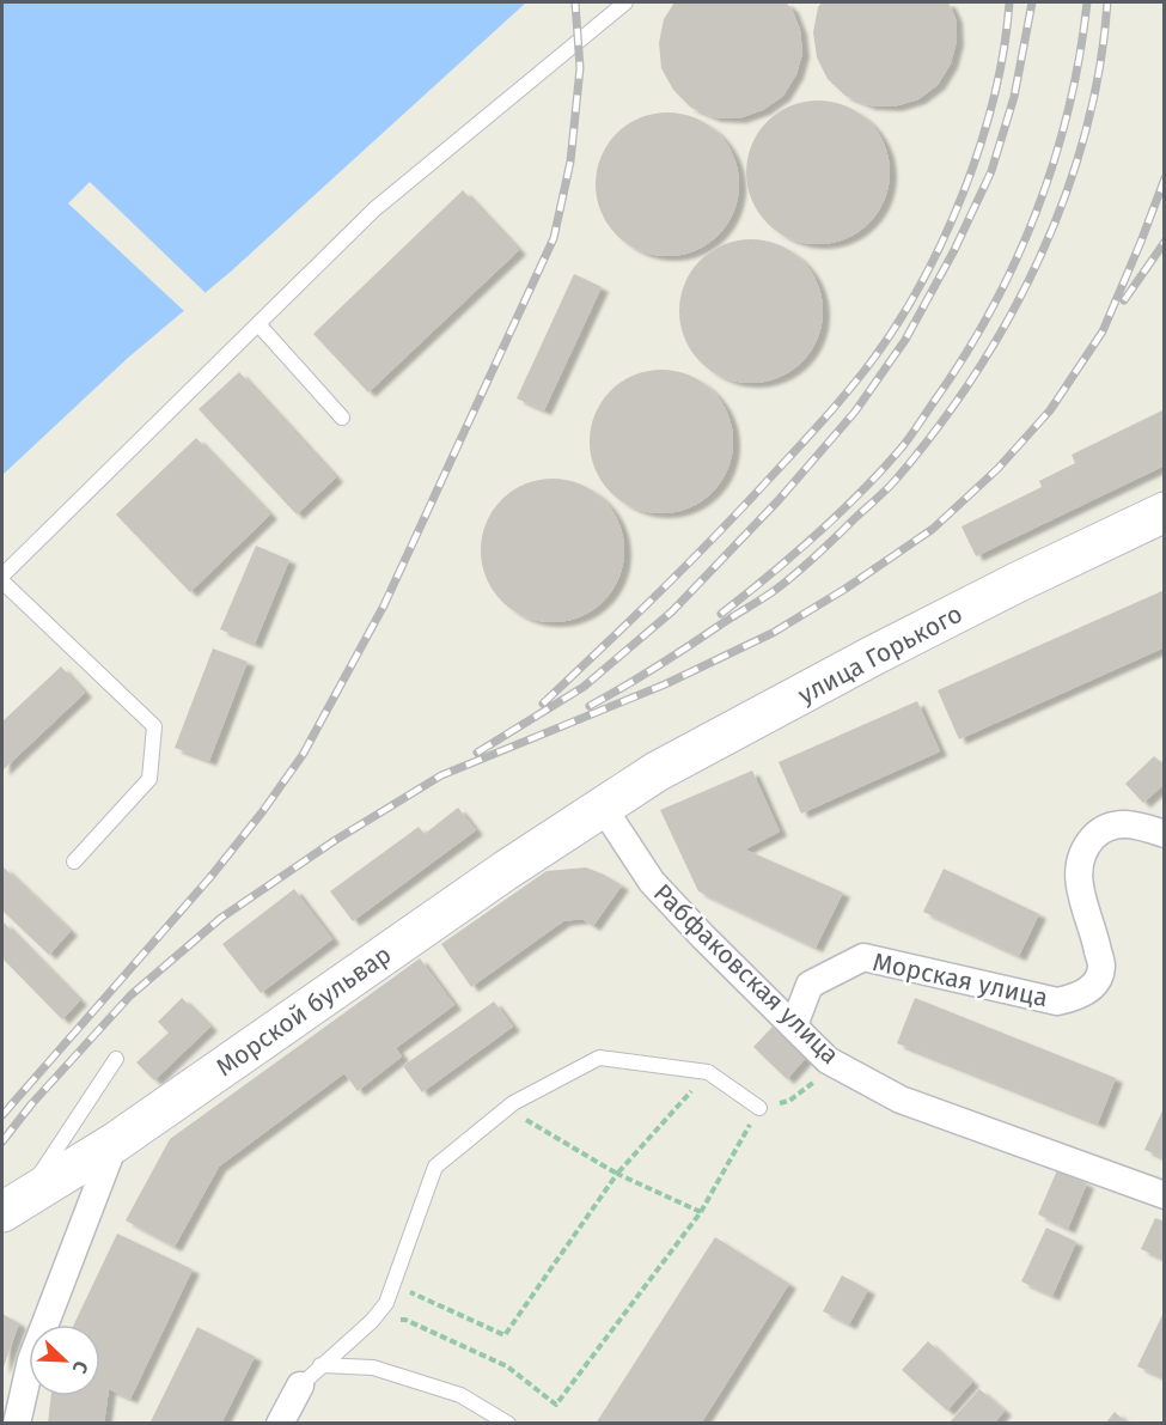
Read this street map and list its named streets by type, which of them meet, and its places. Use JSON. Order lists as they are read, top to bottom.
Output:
{
  "streets": {
    "street": [
      "улица Горького",
      "Рабфаковская улица",
      "Морская улица",
      "Морской бульвар"
    ]
  },
  "crossings": [
    ["улица Горького", "Рабфаковская улица"],
    ["улица Горького", "Морской бульвар"],
    ["Рабфаковская улица", "Морская улица"],
    ["Рабфаковская улица", "Морской бульвар"]
  ],
  "north": "bottom right"
}
